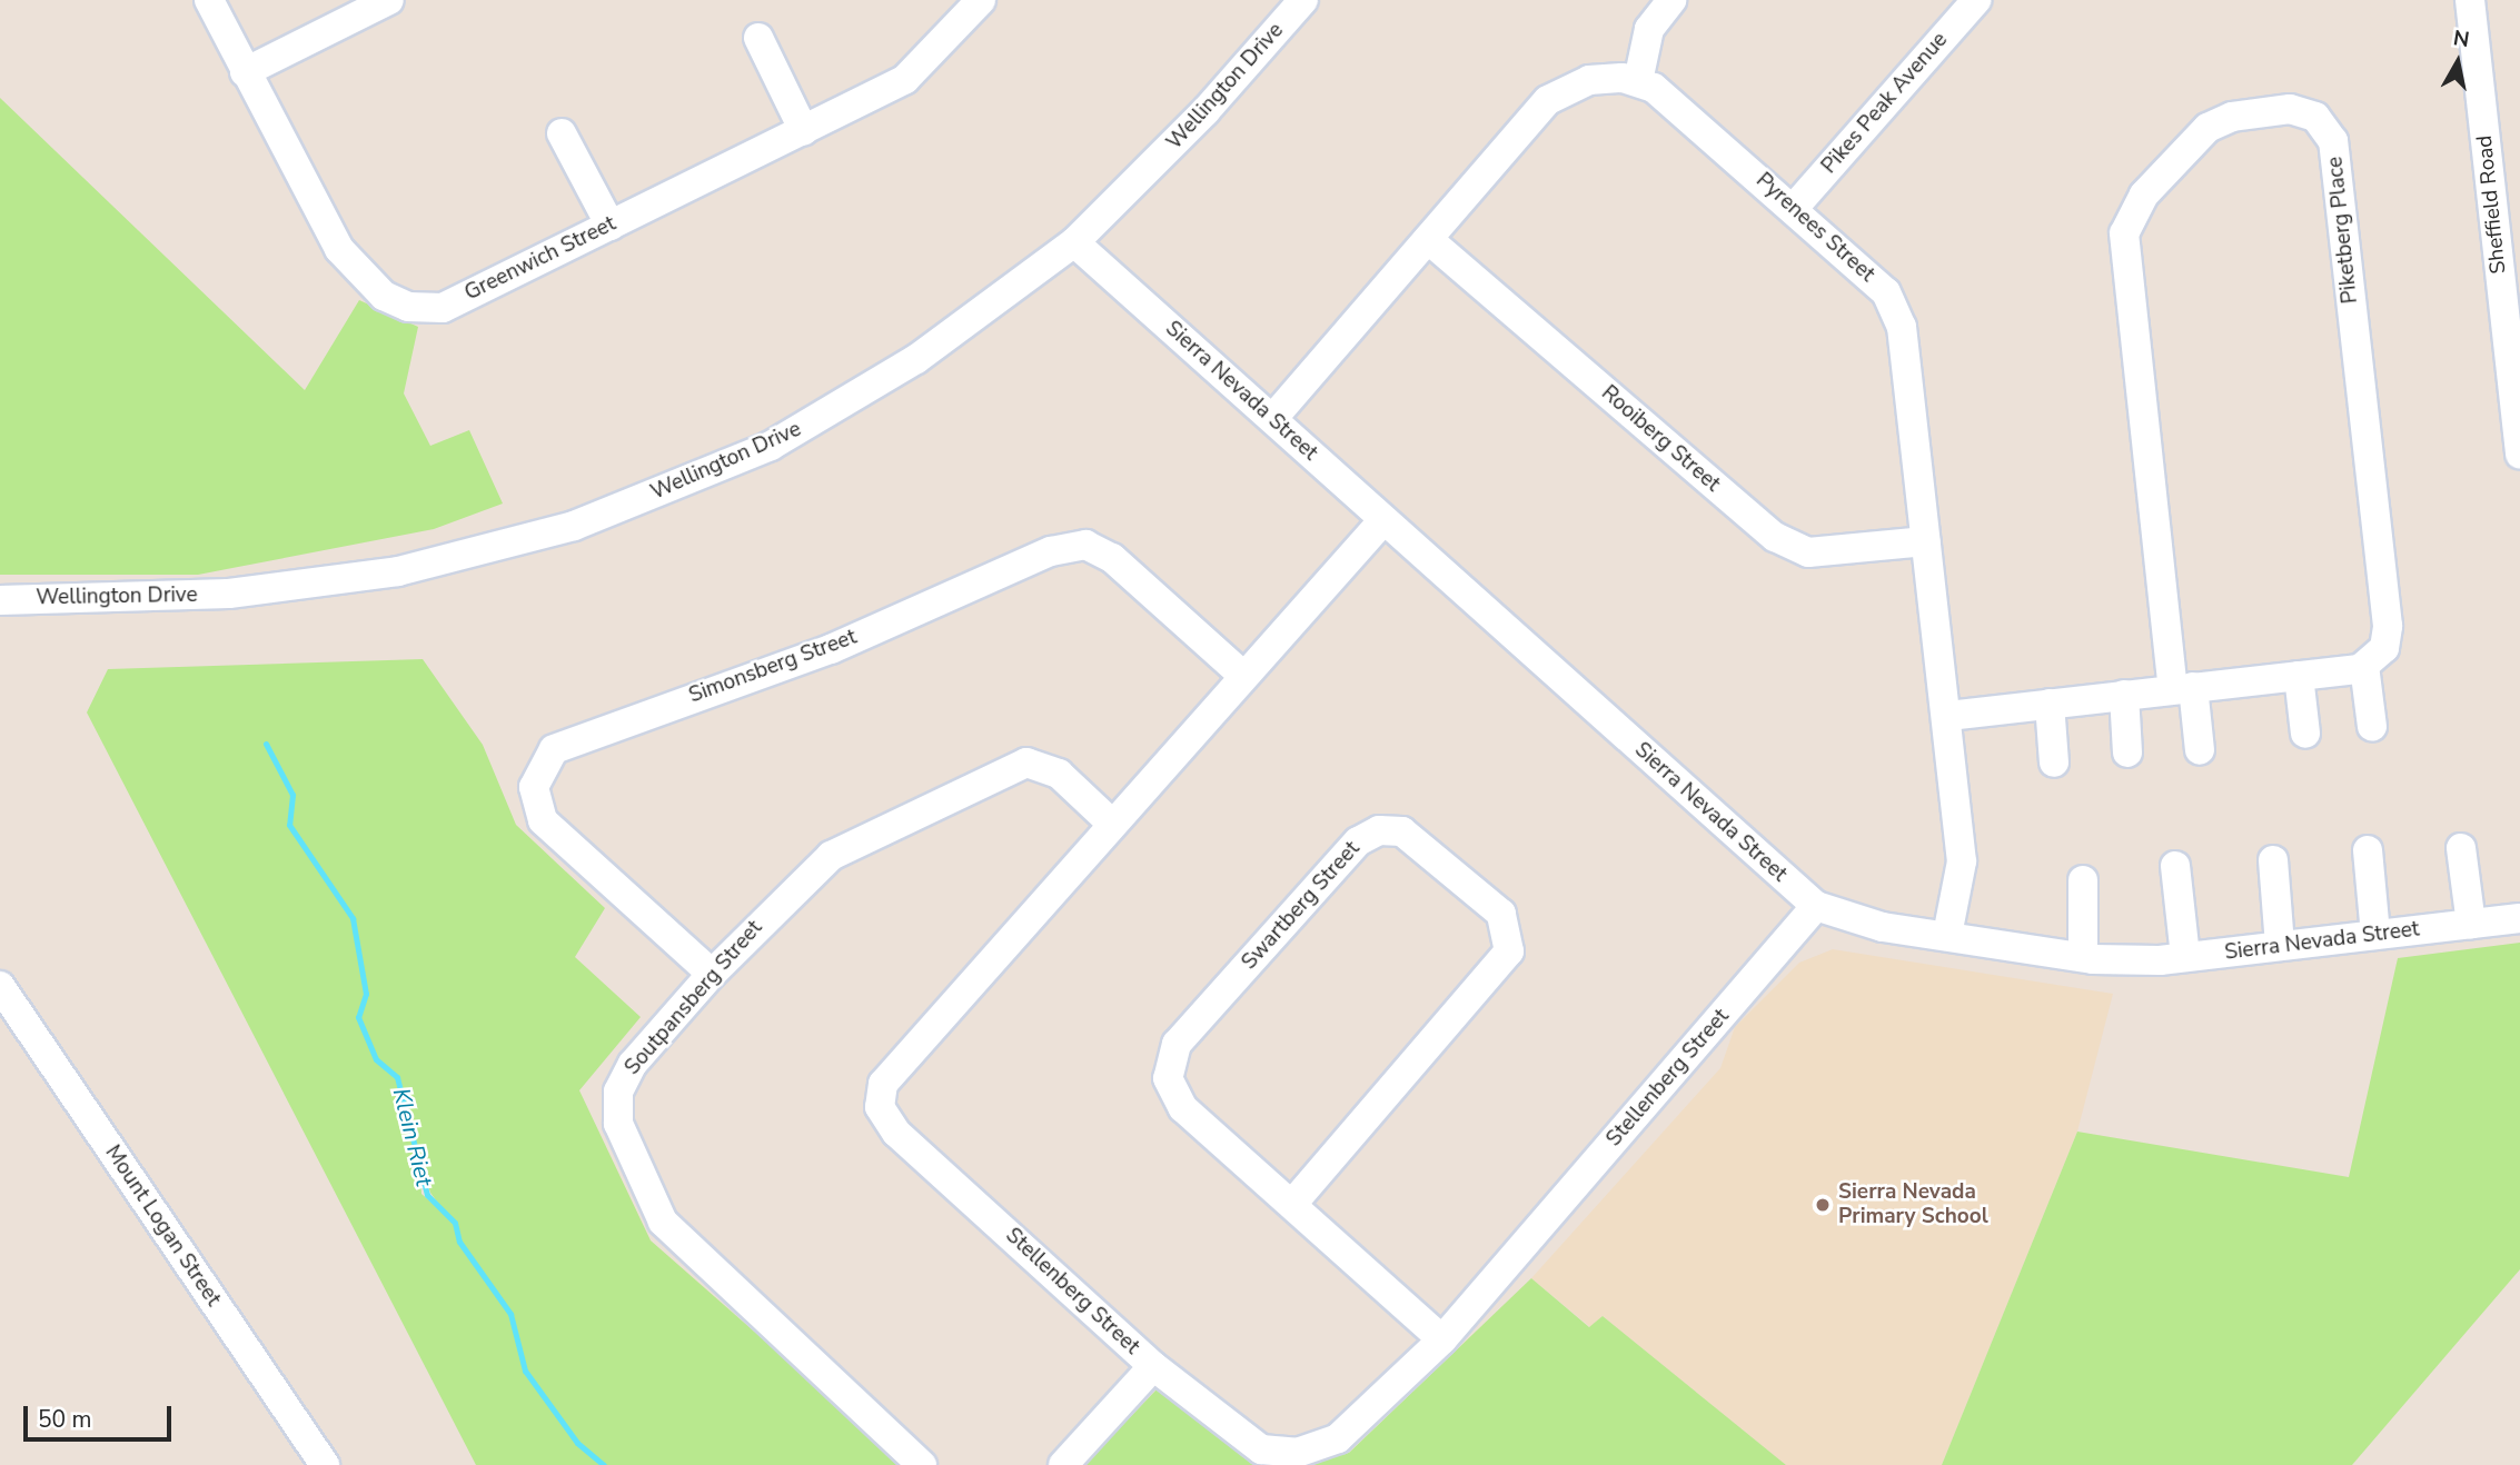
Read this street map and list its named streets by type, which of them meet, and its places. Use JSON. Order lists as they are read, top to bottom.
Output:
{
  "streets": {
    "street": [
      "Wellington Drive",
      "Pikes Peak Avenue",
      "Sheffield Road",
      "Pyrenees Street",
      "Piketberg Place",
      "Greenwich Street",
      "Sierra Nevada Street",
      "Rooiberg Street",
      "Simonsberg Street",
      "Swartberg Street",
      "Soutpansberg Street",
      "Stellenberg Street",
      "Mount Logan Street"
    ]
  },
  "crossings": [
    ["Wellington Drive", "Sierra Nevada Street"],
    ["Pikes Peak Avenue", "Pyrenees Street"],
    ["Pyrenees Street", "Sierra Nevada Street"],
    ["Pyrenees Street", "Rooiberg Street"],
    ["Sierra Nevada Street", "Stellenberg Street"],
    ["Simonsberg Street", "Soutpansberg Street"],
    ["Simonsberg Street", "Stellenberg Street"],
    ["Swartberg Street", "Stellenberg Street"],
    ["Soutpansberg Street", "Stellenberg Street"]
  ],
  "water": ["Klein Riet"],
  "places": ["Sierra Nevada Primary School"],
  "scale_bar": "50 m",
  "north": "top"
}
